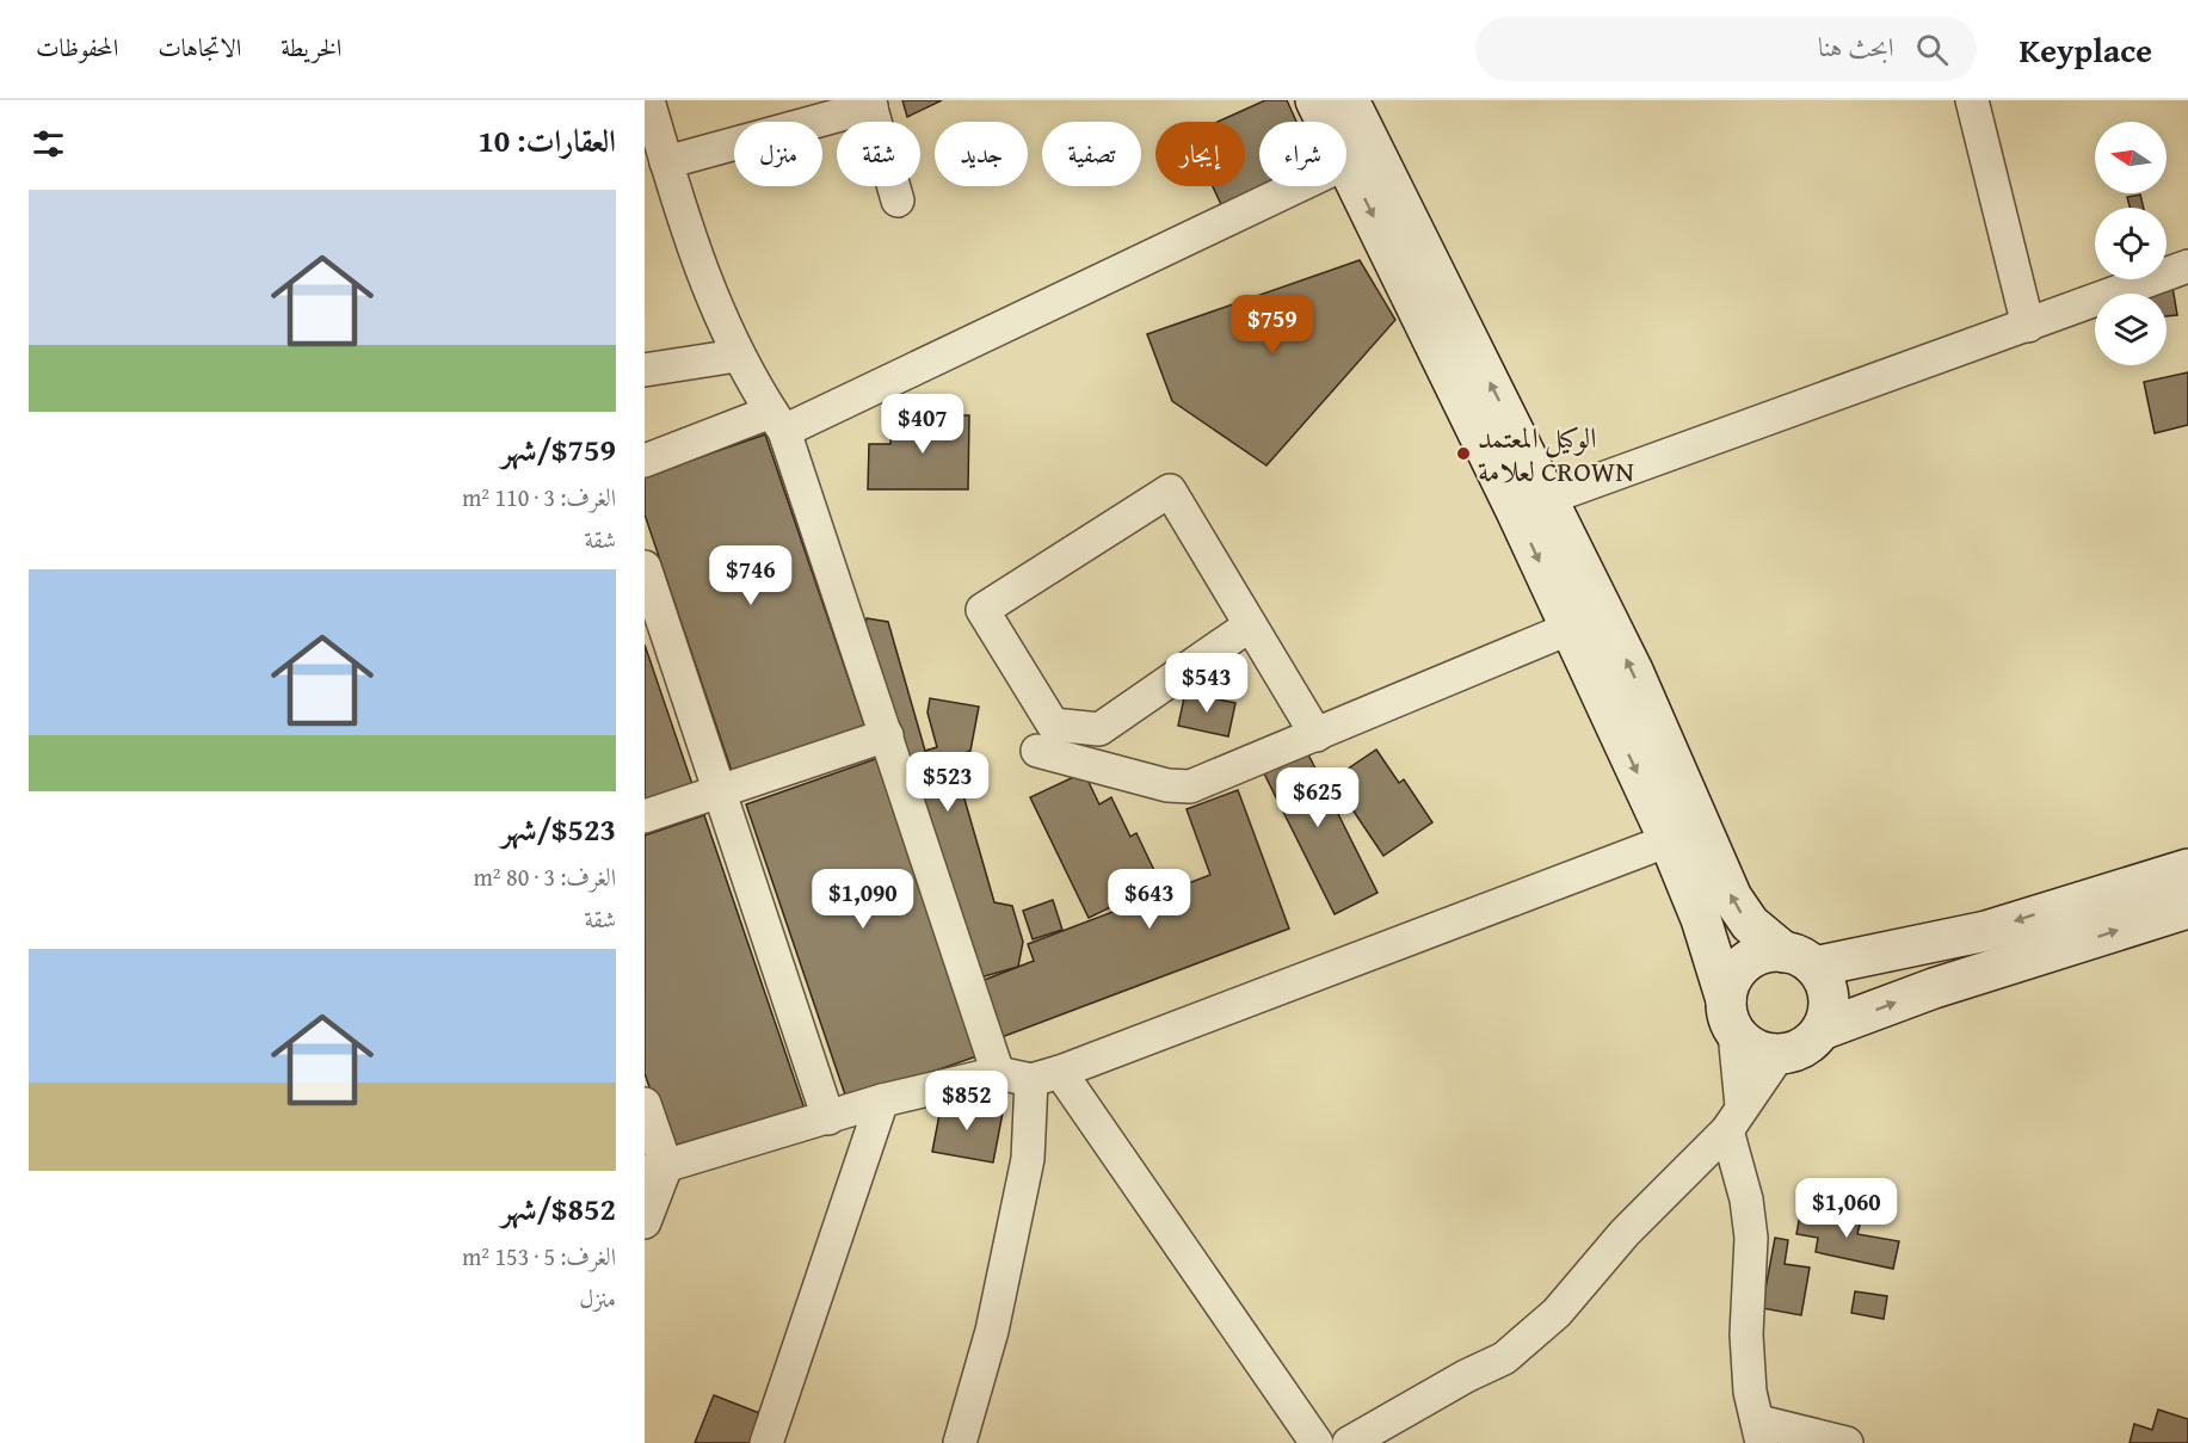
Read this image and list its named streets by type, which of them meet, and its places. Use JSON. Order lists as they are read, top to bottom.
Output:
{
  "places": ["الوكيل المعتمد لعلامة CROWN"],
  "north": "left",
  "page": {
    "header": "Keyplace",
    "search": "ابحث هنا",
    "nav": ["الخريطة", "الاتجاهات", "المحفوظات"],
    "heading": "العقارات: 10",
    "chip": [
      "شراء",
      "إيجار",
      "تصفية",
      "جديد",
      "شقة",
      "منزل"
    ],
    "list": [
      {
        "name": "$759/شهر",
        "note": "الغرف: 3 · 110 m² · شقة"
      },
      {
        "name": "$523/شهر",
        "note": "الغرف: 3 · 80 m² · شقة"
      },
      {
        "name": "$852/شهر",
        "note": "الغرف: 5 · 153 m² · منزل"
      }
    ],
    "price": [
      "$759",
      "$407",
      "$746",
      "$543",
      "$523",
      "$625",
      "$1,090",
      "$643",
      "$852",
      "$1,060"
    ]
  }
}
